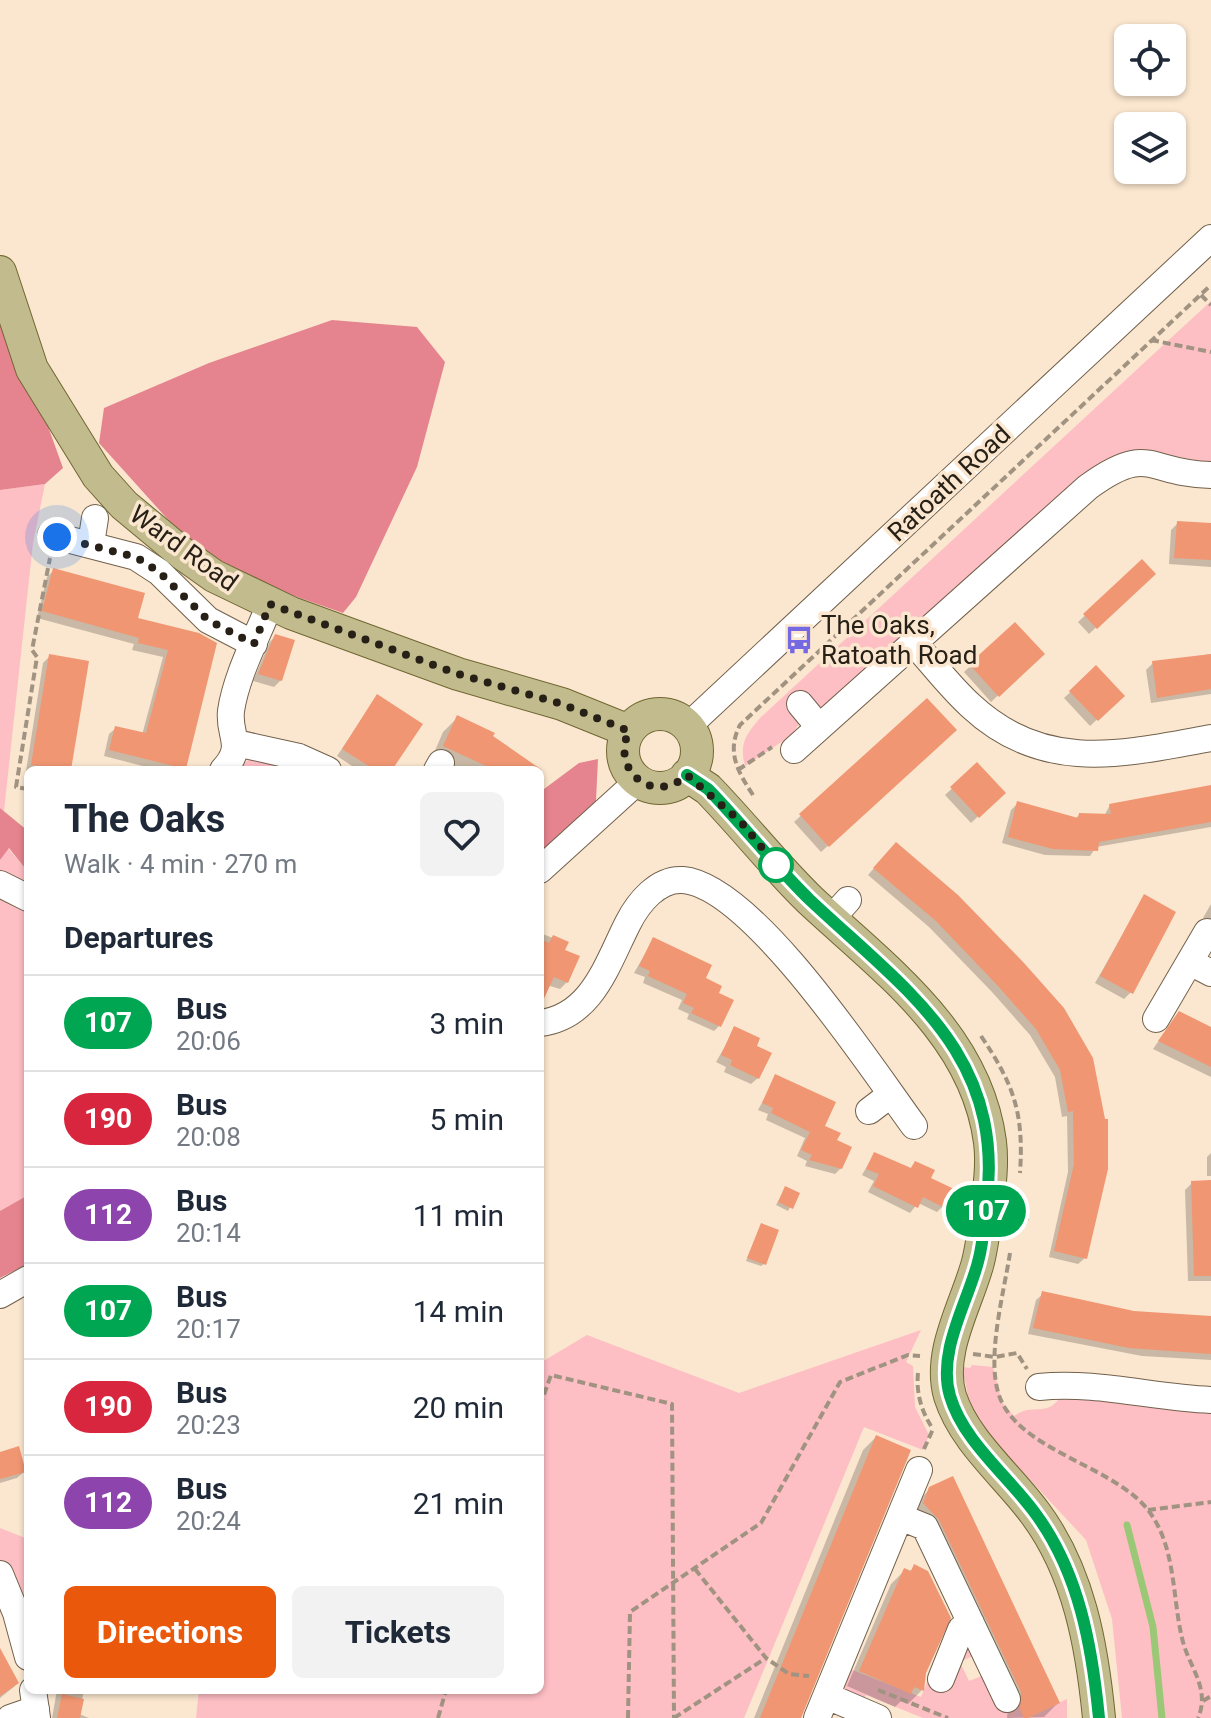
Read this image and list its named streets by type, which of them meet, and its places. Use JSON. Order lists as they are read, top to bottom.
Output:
{
  "streets": {
    "main road": ["Ward Road"],
    "street": ["Ratoath Road"]
  },
  "crossings": [
    ["Ratoath Road", "Ward Road"]
  ],
  "places": {
    "bus stop": ["The Oaks, Ratoath Road"]
  },
  "lines": ["bus line 107"],
  "page": {
    "on_map": "107",
    "heading": [
      ["The Oaks", "Walk · 4 min · 270 m"],
      "Departures"
    ],
    "list": [
      {
        "mark": "107",
        "name": "Bus",
        "note": "20:06",
        "value": "3 min"
      },
      {
        "mark": "190",
        "name": "Bus",
        "note": "20:08",
        "value": "5 min"
      },
      {
        "mark": "112",
        "name": "Bus",
        "note": "20:14",
        "value": "11 min"
      },
      {
        "mark": "107",
        "name": "Bus",
        "note": "20:17",
        "value": "14 min"
      },
      {
        "mark": "190",
        "name": "Bus",
        "note": "20:23",
        "value": "20 min"
      },
      {
        "mark": "112",
        "name": "Bus",
        "note": "20:24",
        "value": "21 min"
      }
    ],
    "buttons": ["Directions", "Tickets"]
  }
}
